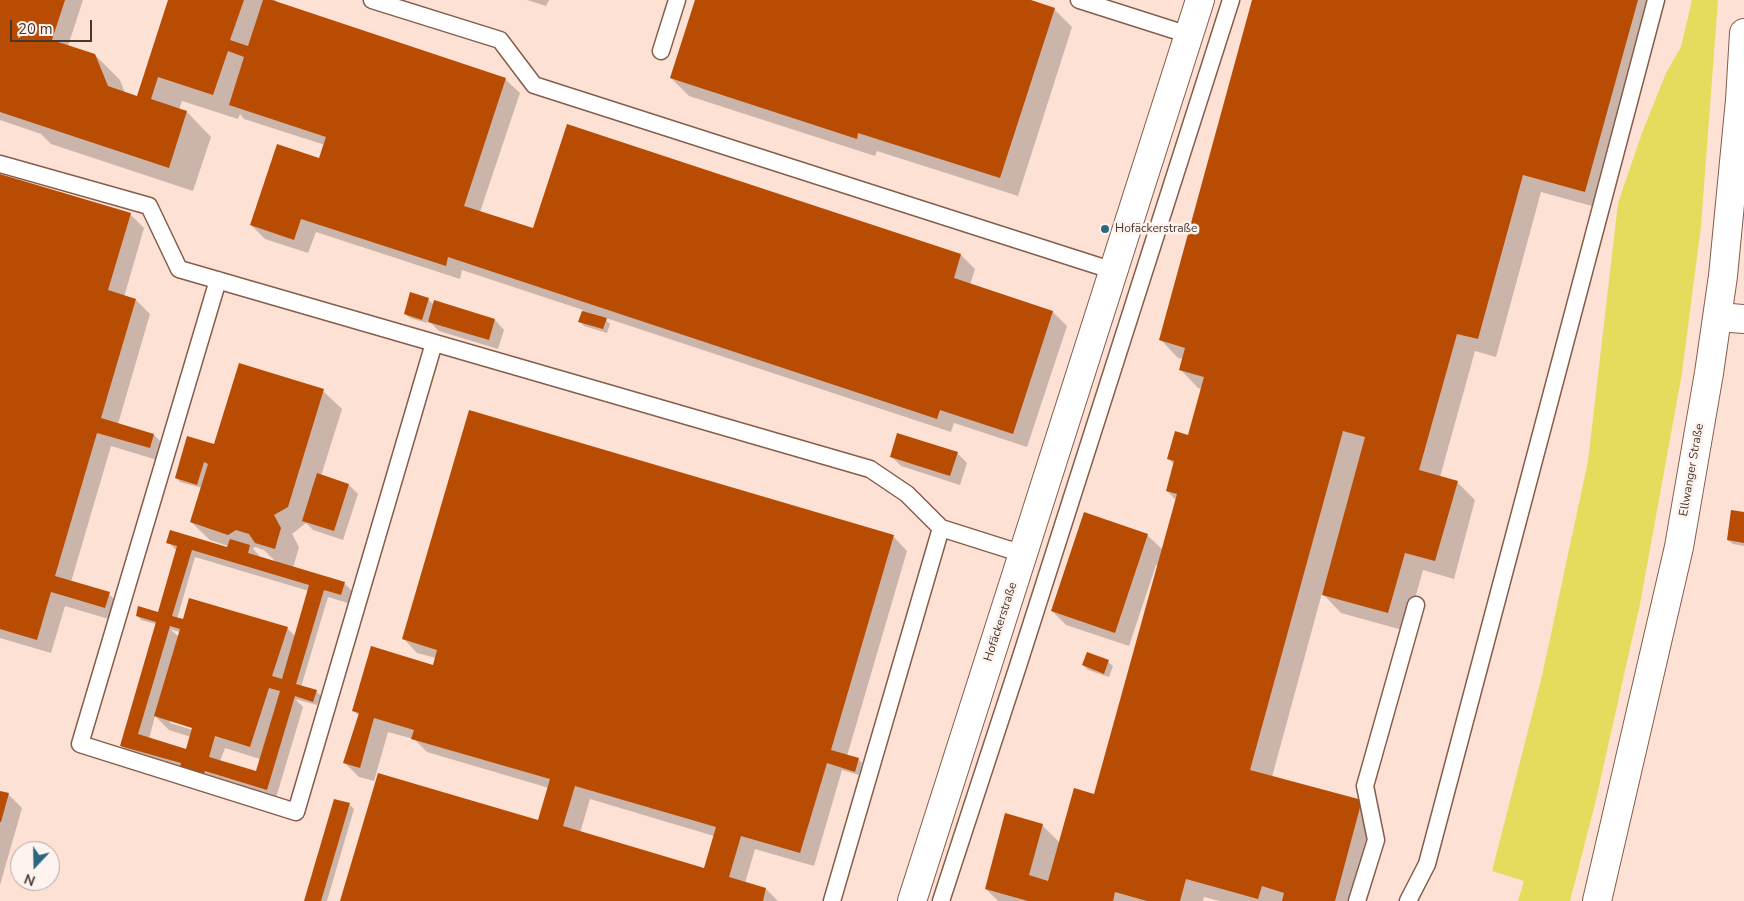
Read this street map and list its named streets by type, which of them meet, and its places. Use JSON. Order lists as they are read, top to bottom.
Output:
{
  "streets": {
    "street": ["Ellwanger Straße", "Hofäckerstraße"]
  },
  "places": ["Hofäckerstraße"],
  "scale_bar": "20 m",
  "north": "bottom"
}
